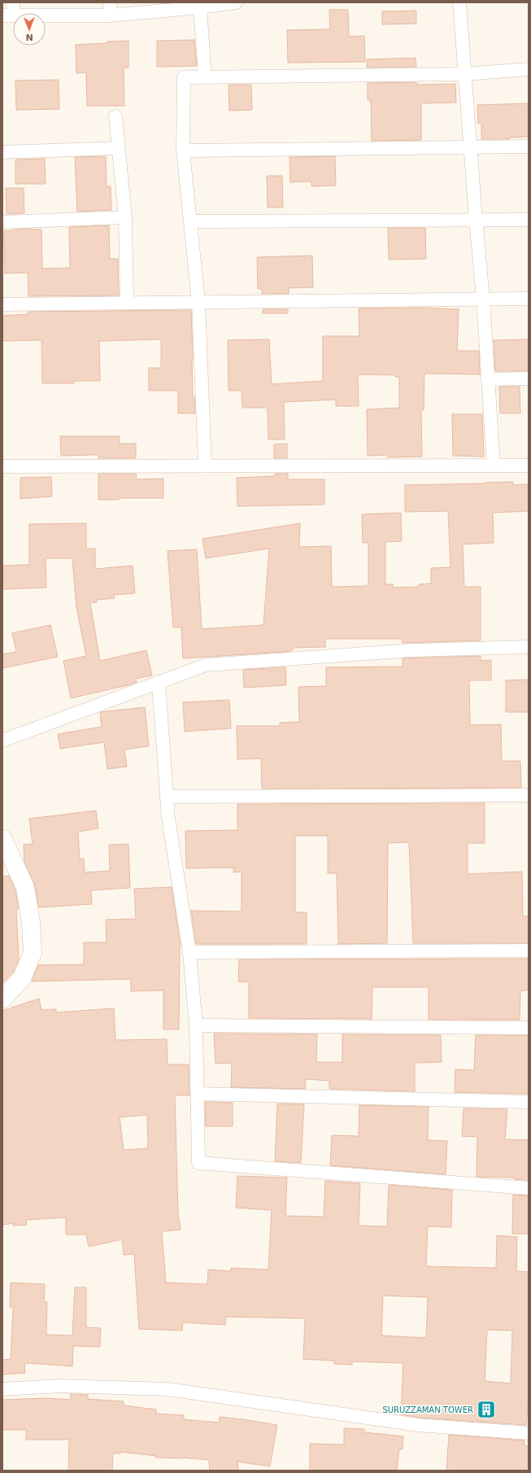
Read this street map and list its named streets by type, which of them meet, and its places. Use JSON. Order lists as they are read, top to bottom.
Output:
{
  "places": {
    "building": ["SURUZZAMAN TOWER"]
  },
  "north": "bottom"
}
